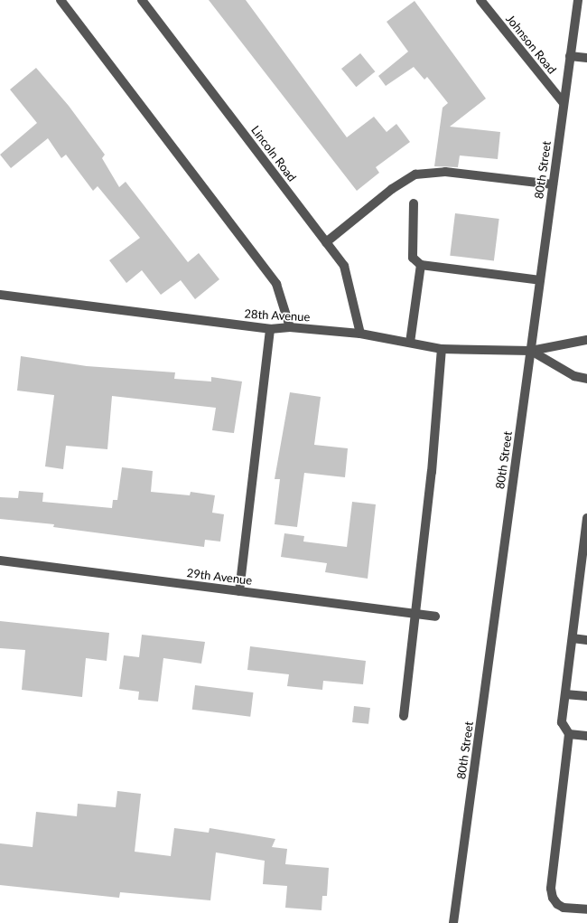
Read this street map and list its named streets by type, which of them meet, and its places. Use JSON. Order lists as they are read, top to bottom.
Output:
{
  "streets": {
    "street": [
      "Johnson Road",
      "Lincoln Road",
      "80th Street",
      "28th Avenue",
      "29th Avenue"
    ]
  },
  "crossings": [
    ["Johnson Road", "80th Street"],
    ["Lincoln Road", "28th Avenue"],
    ["80th Street", "28th Avenue"]
  ]
}
